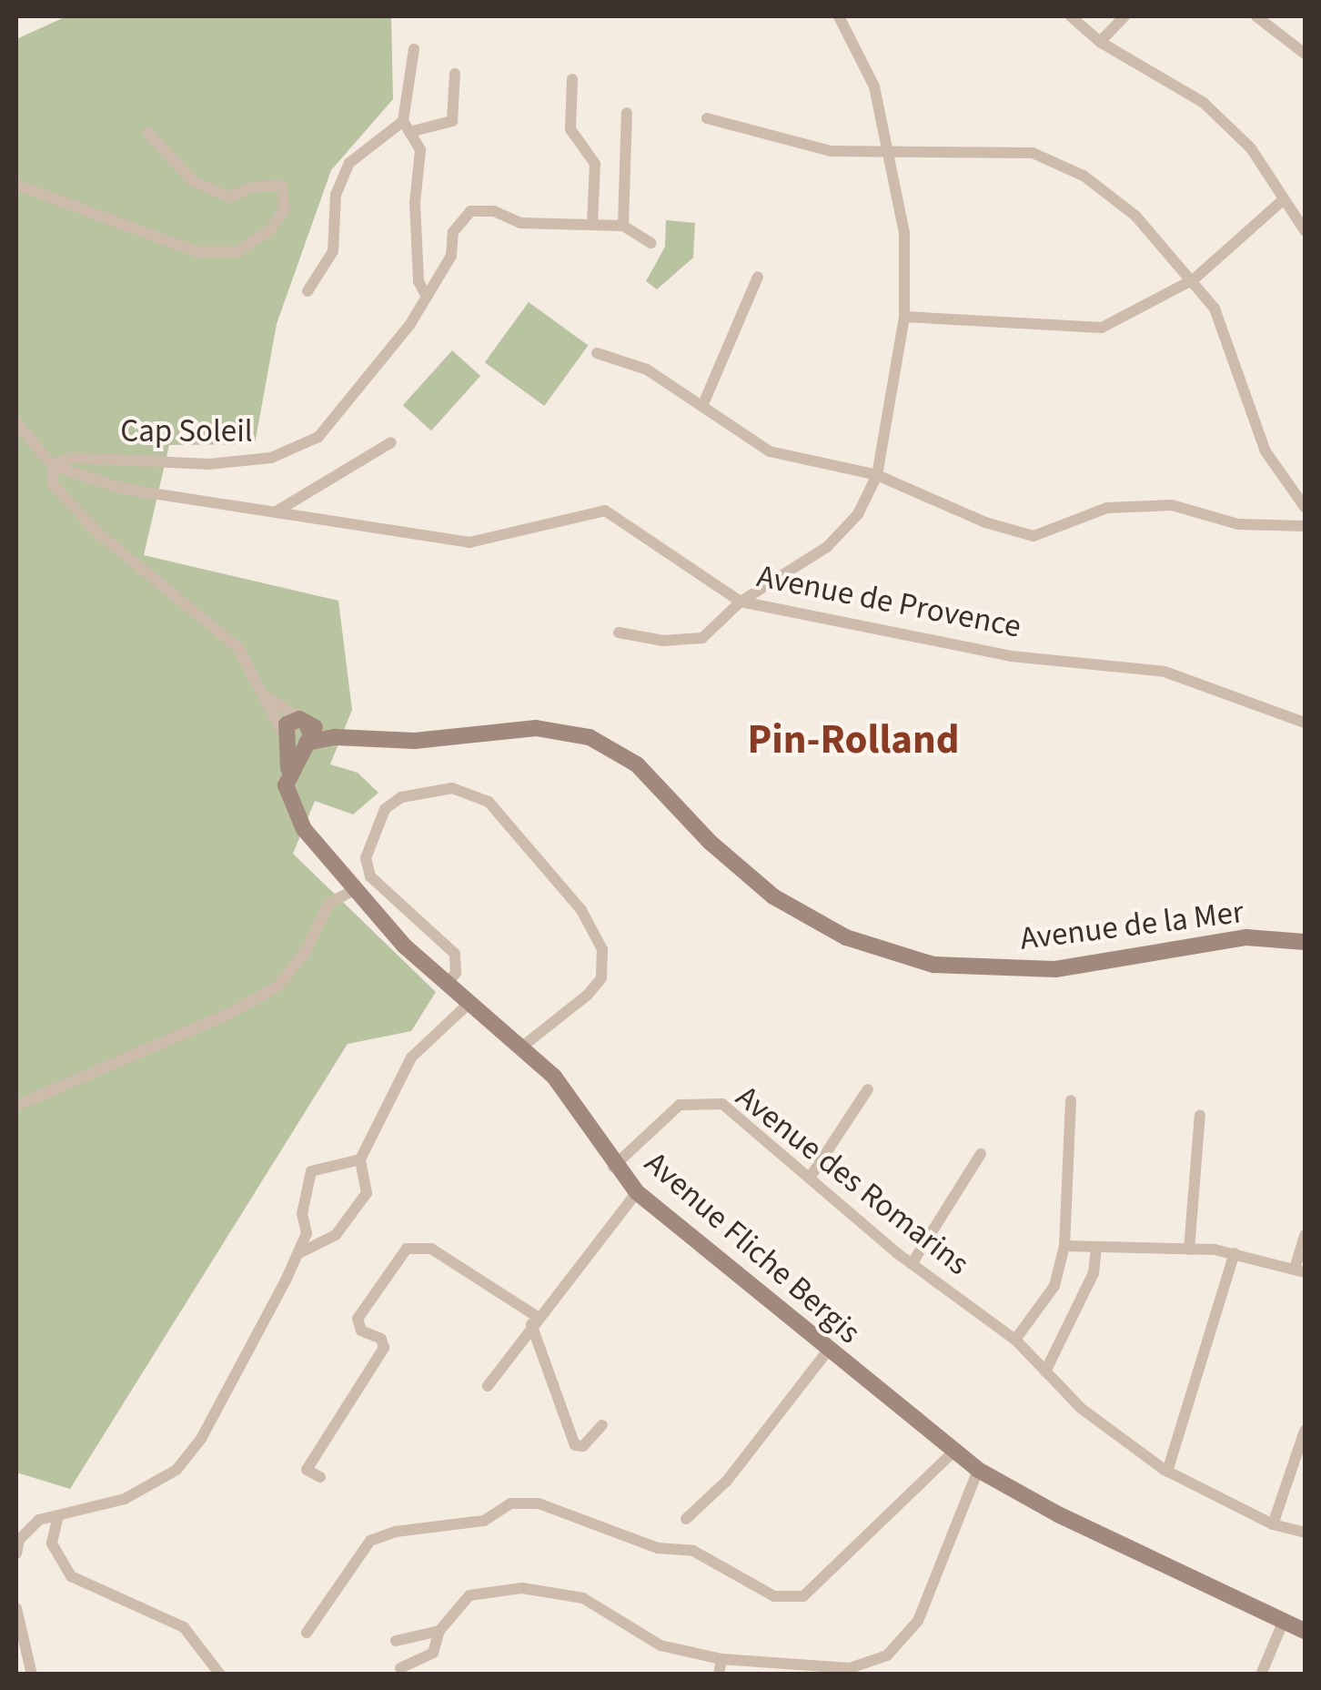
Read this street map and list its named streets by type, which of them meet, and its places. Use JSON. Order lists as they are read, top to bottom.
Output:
{
  "streets": {
    "street": [
      "Cap Soleil",
      "Avenue de Provence",
      "Avenue de la Mer",
      "Avenue des Romarins",
      "Avenue Fliche Bergis"
    ]
  },
  "crossings": [
    ["Cap Soleil", "Avenue de Provence"],
    ["Avenue de la Mer", "Avenue Fliche Bergis"],
    ["Avenue des Romarins", "Avenue Fliche Bergis"]
  ],
  "districts": ["Pin-Rolland"]
}
